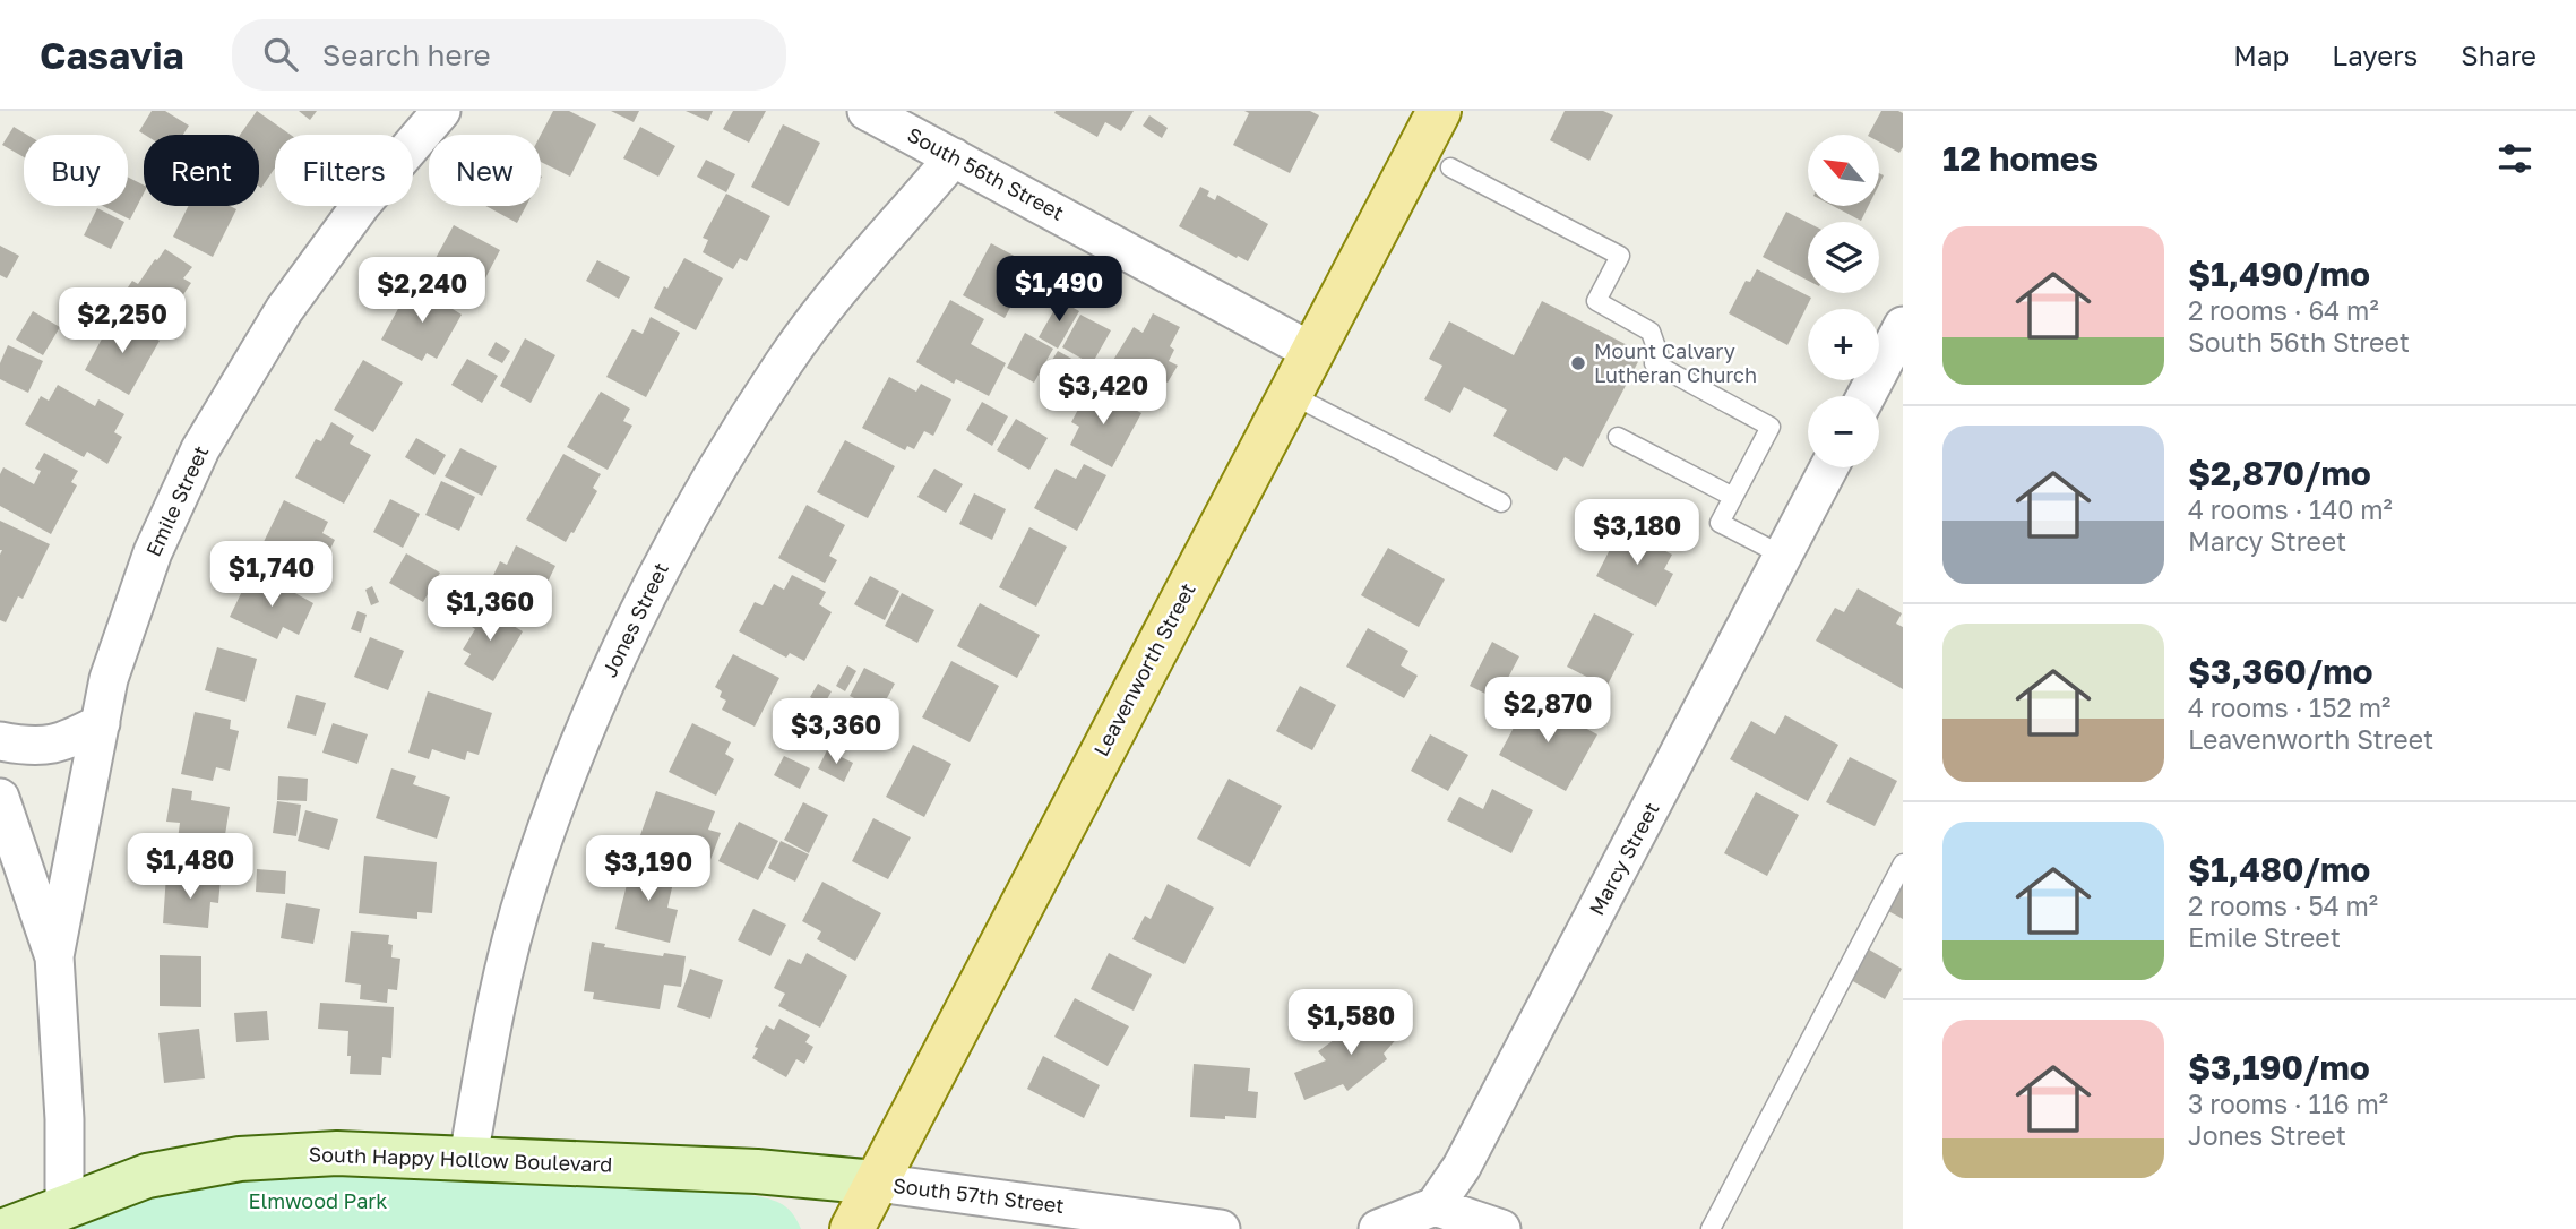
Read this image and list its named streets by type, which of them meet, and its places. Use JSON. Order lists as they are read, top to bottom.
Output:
{
  "streets": {
    "main road": ["Leavenworth Street"],
    "street": [
      "South 56th Street",
      "Emile Street",
      "Jones Street",
      "Marcy Street",
      "South Happy Hollow Boulevard",
      "South 57th Street"
    ]
  },
  "crossings": [
    ["South 56th Street", "Jones Street"],
    ["South 56th Street", "Leavenworth Street"],
    ["Jones Street", "South Happy Hollow Boulevard"],
    ["Leavenworth Street", "South Happy Hollow Boulevard"],
    ["Leavenworth Street", "South 57th Street"],
    ["South Happy Hollow Boulevard", "South 57th Street"]
  ],
  "parks": ["Elmwood Park"],
  "places": ["Mount Calvary Lutheran Church"],
  "north": "top left",
  "page": {
    "header": "Casavia",
    "search": "Search here",
    "nav": ["Map", "Layers", "Share"],
    "heading": "12 homes",
    "map_buttons": ["+", "−"],
    "chip": [
      "Buy",
      "Rent",
      "Filters",
      "New"
    ],
    "list": [
      {
        "name": "$1,490/mo",
        "note": "2 rooms · 64 m² · South 56th Street"
      },
      {
        "name": "$2,870/mo",
        "note": "4 rooms · 140 m² · Marcy Street"
      },
      {
        "name": "$3,360/mo",
        "note": "4 rooms · 152 m² · Leavenworth Street"
      },
      {
        "name": "$1,480/mo",
        "note": "2 rooms · 54 m² · Emile Street"
      },
      {
        "name": "$3,190/mo",
        "note": "3 rooms · 116 m² · Jones Street"
      }
    ],
    "price": [
      "$1,490",
      "$2,240",
      "$2,250",
      "$3,420",
      "$3,180",
      "$1,740",
      "$1,360",
      "$2,870",
      "$3,360",
      "$1,480",
      "$3,190",
      "$1,580"
    ]
  }
}
